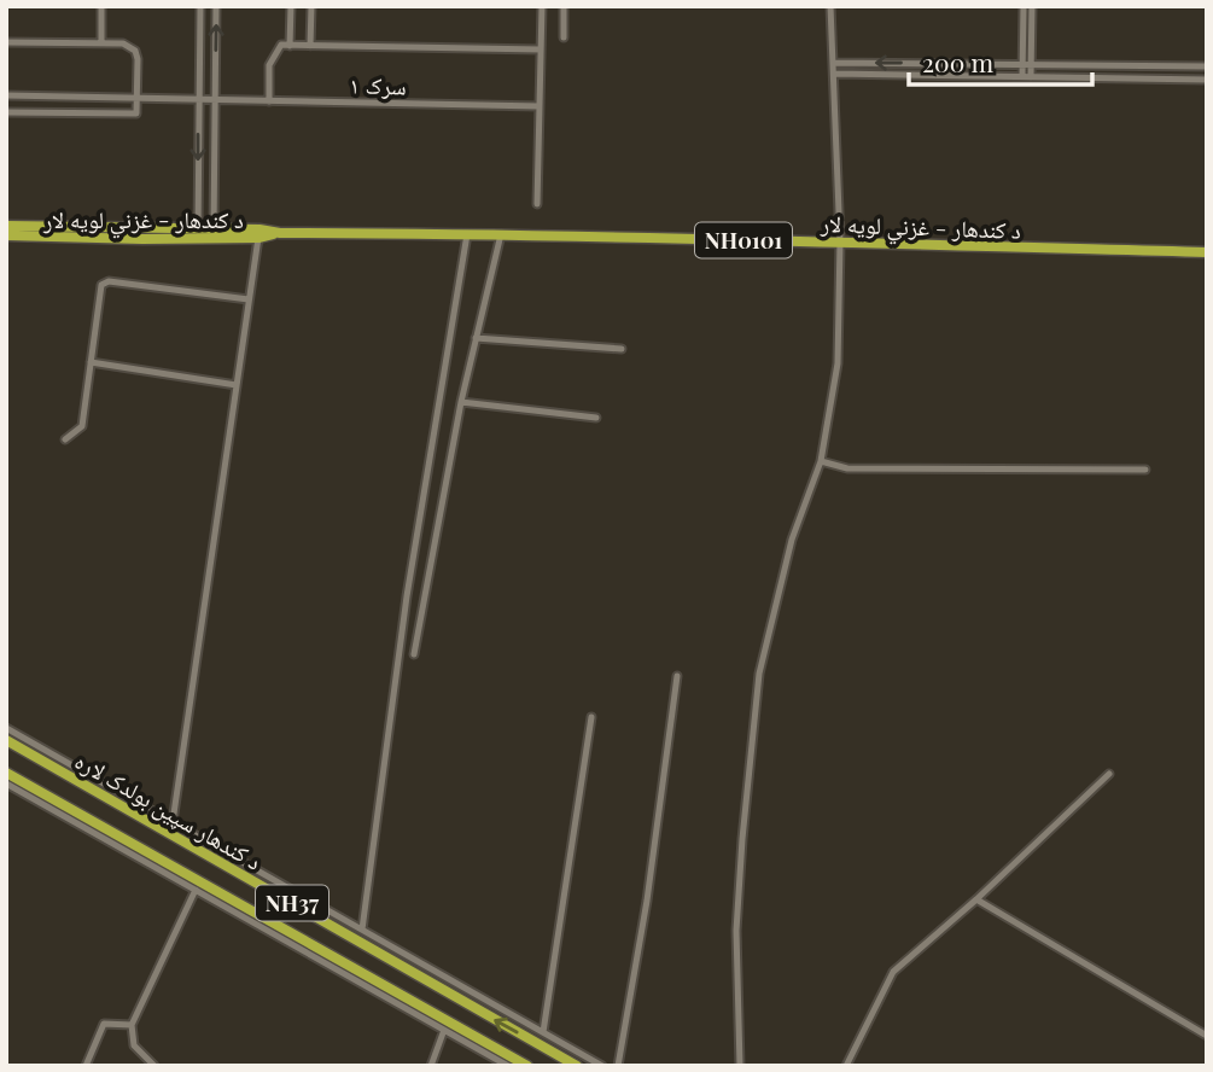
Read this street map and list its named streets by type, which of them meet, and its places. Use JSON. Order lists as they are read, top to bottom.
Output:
{
  "streets": {
    "highway": [
      "د کندهار - غزني لويه لار",
      "NH0101",
      "د کندهار سپین بولدک لاره",
      "NH37"
    ],
    "street": ["سرک ۱"]
  },
  "scale_bar": "200 m"
}
